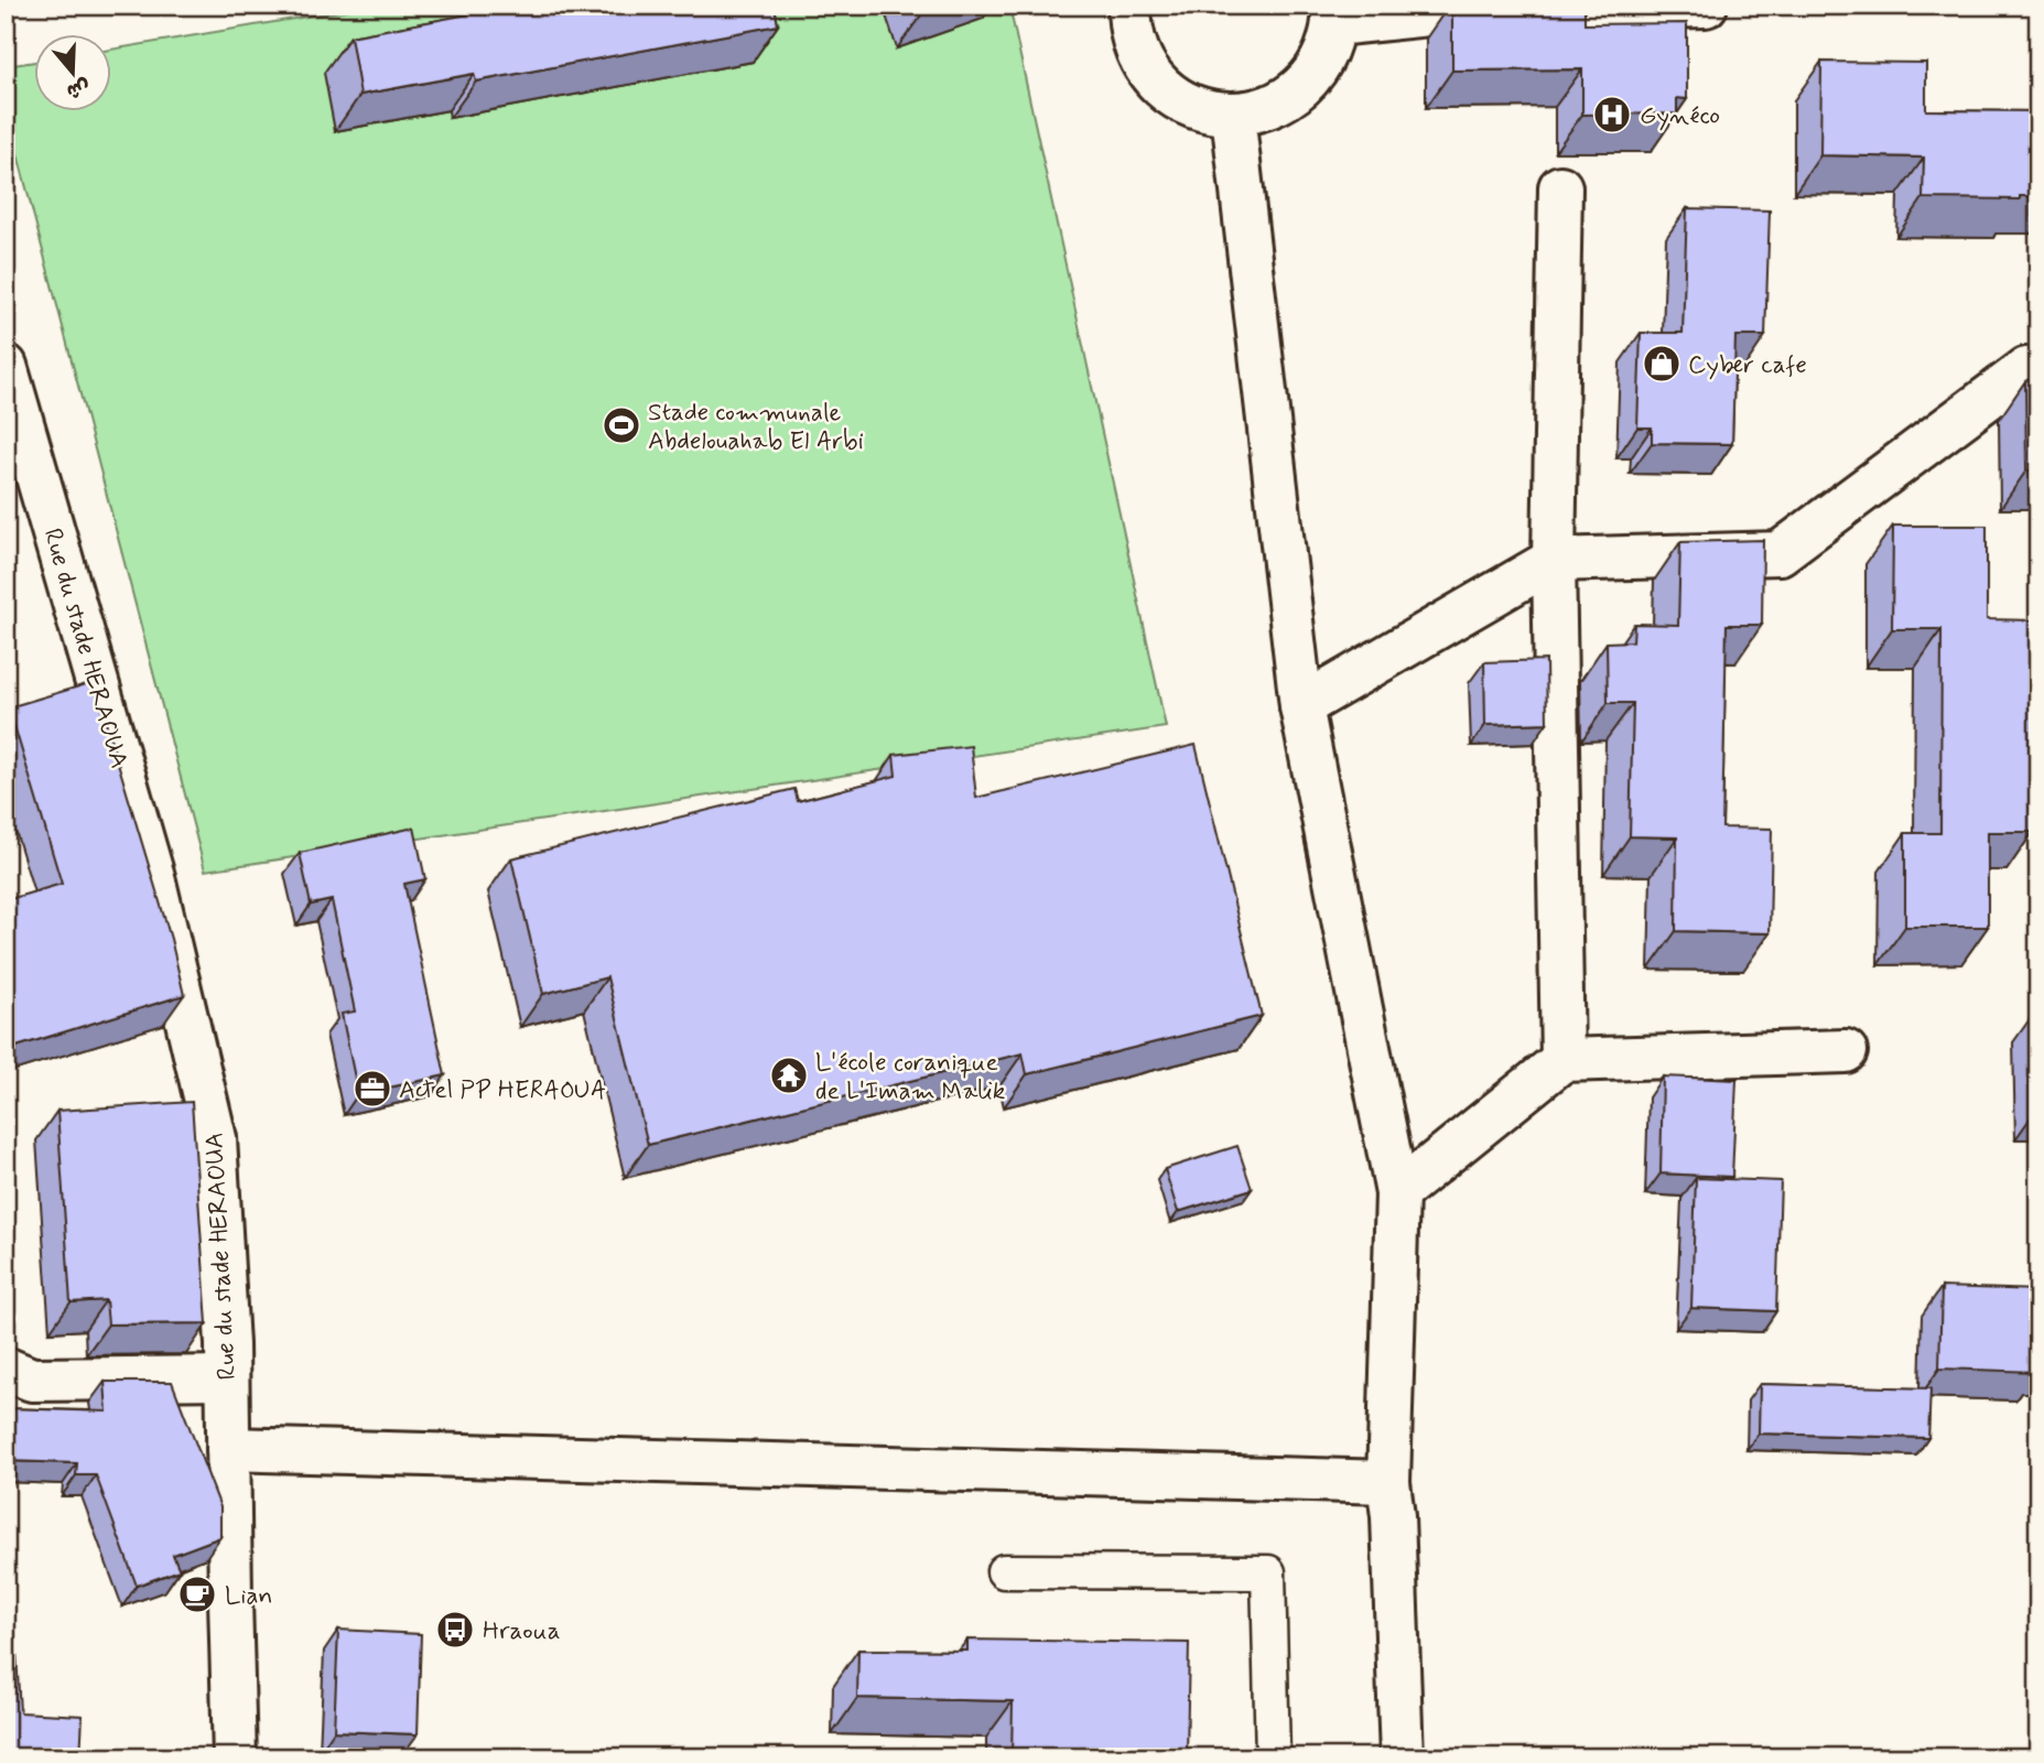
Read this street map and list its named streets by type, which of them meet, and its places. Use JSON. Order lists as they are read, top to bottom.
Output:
{
  "streets": {
    "street": ["Rue du stade HERAOUA"]
  },
  "places": {
    "hospital": ["Gynéco"],
    "shop": ["Cyber cafe"],
    "sports": ["Stade communale Abdelouahab El Arbi"],
    "temple": ["L'école coranique de L'Imam Malik"],
    "office": ["Actel PP HERAOUA"],
    "cafe": ["Lian"],
    "bus stop": ["Hraoua"]
  },
  "north": "bottom"
}
